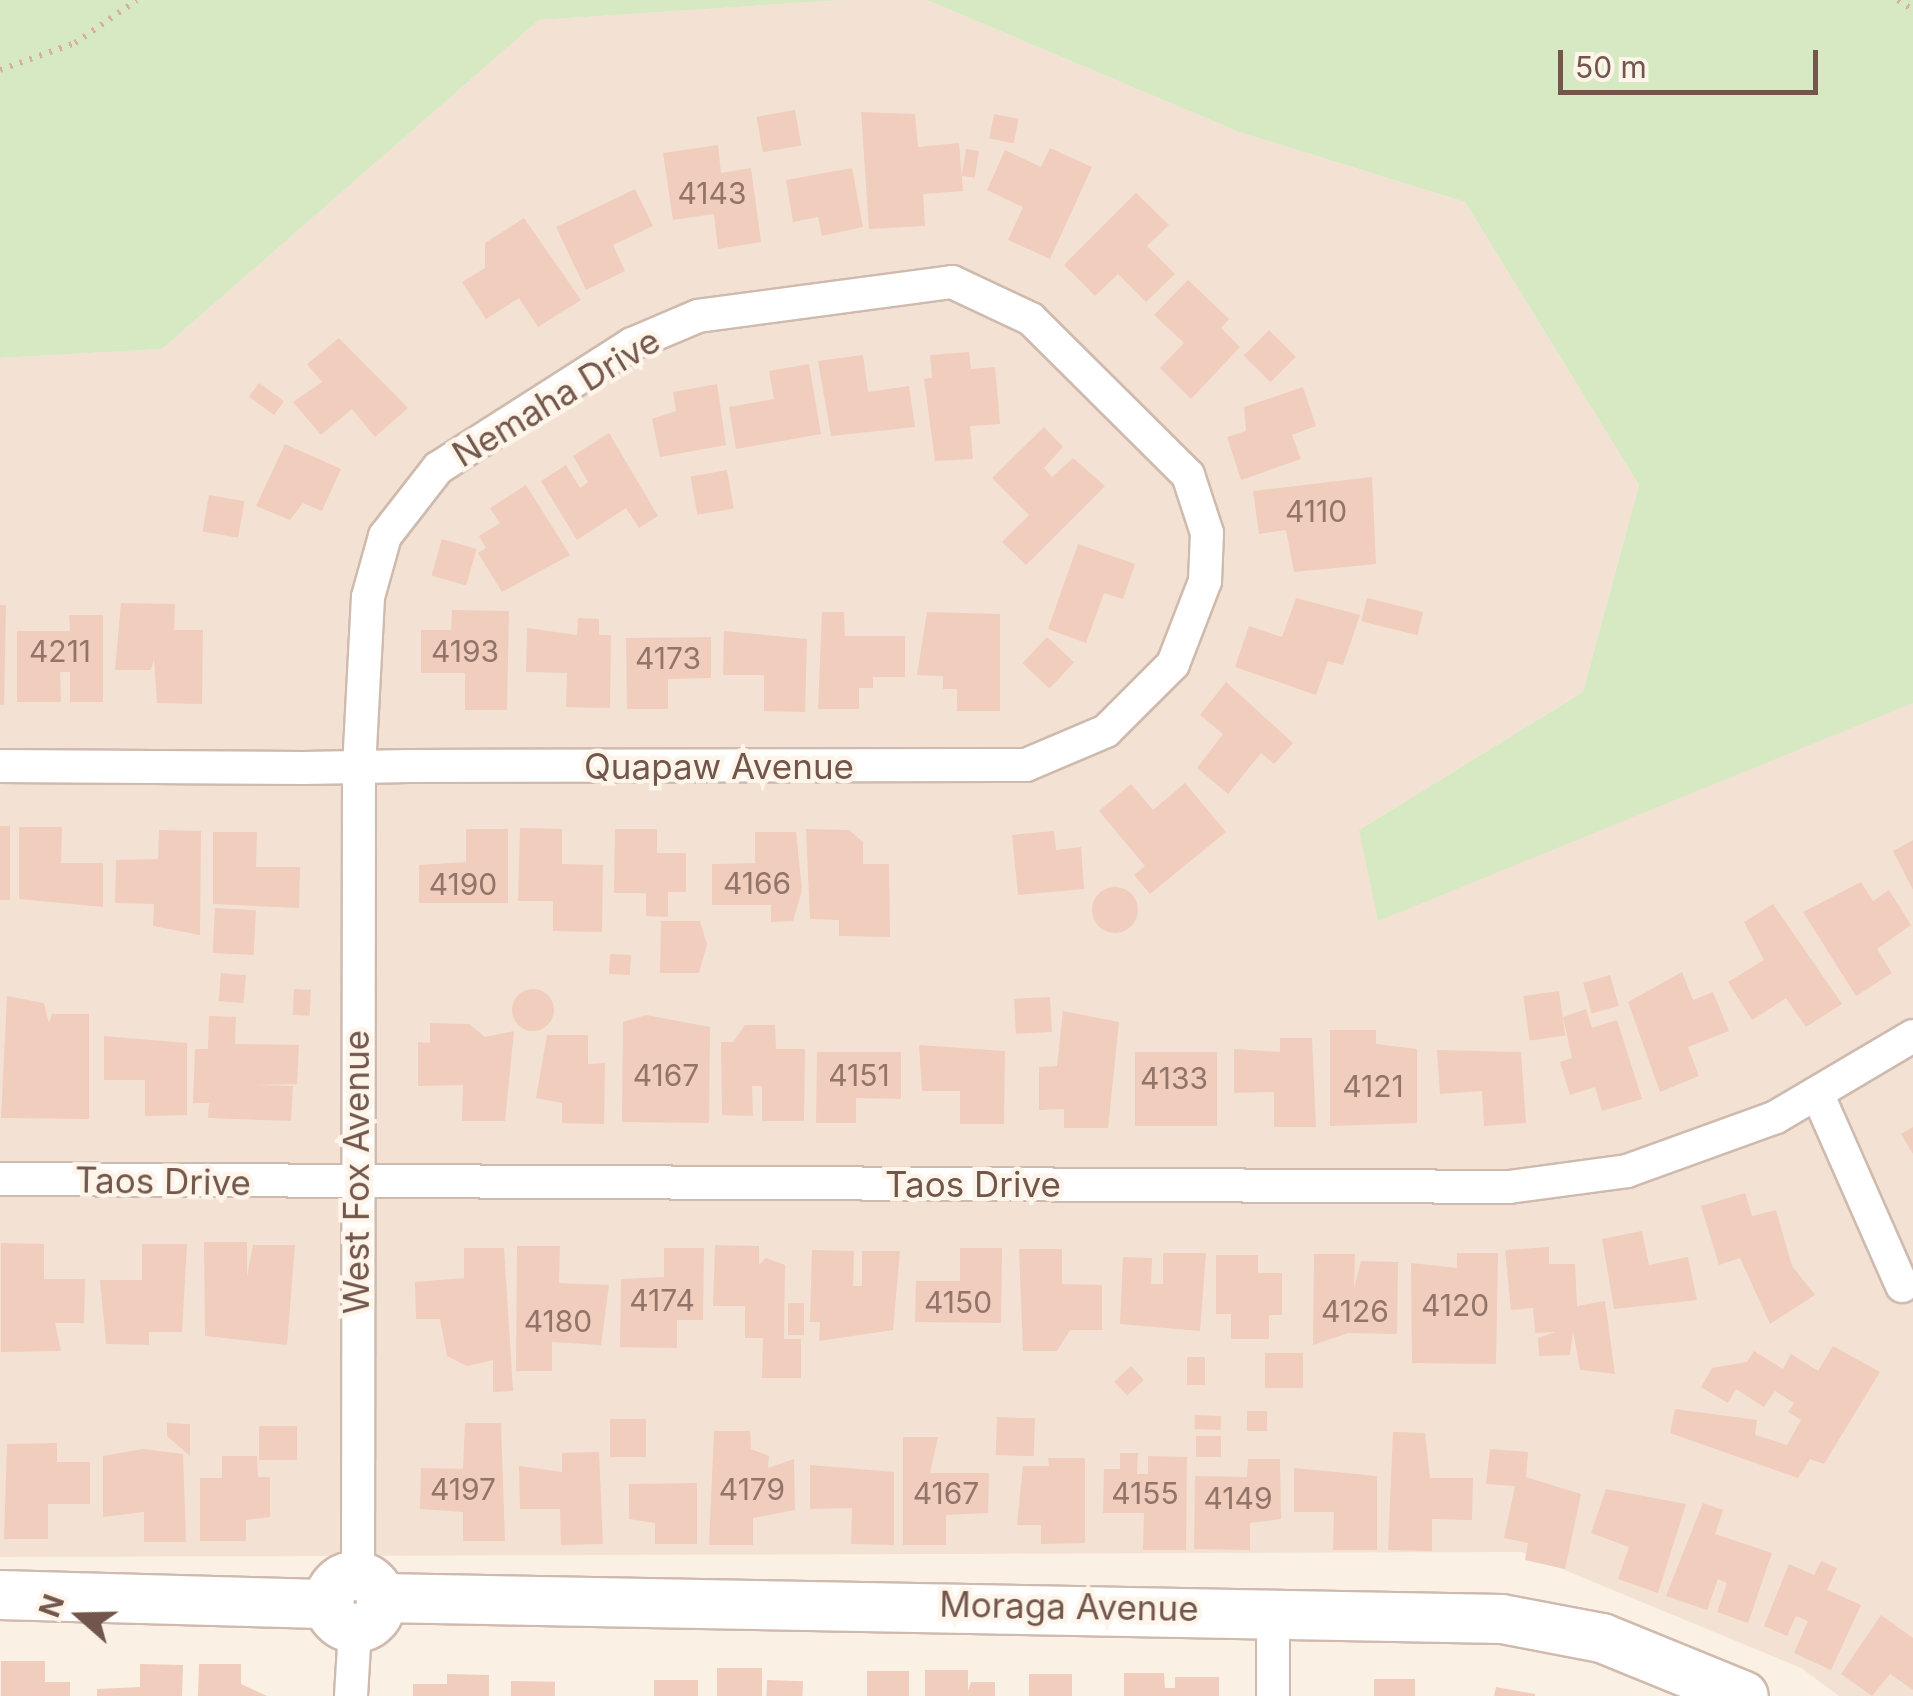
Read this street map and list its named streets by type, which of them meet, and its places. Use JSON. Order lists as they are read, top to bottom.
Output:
{
  "streets": {
    "main road": ["Moraga Avenue"],
    "street": [
      "Nemaha Drive",
      "Quapaw Avenue",
      "West Fox Avenue",
      "Taos Drive"
    ]
  },
  "crossings": [
    ["Nemaha Drive", "Quapaw Avenue"],
    ["Nemaha Drive", "West Fox Avenue"],
    ["Quapaw Avenue", "West Fox Avenue"],
    ["West Fox Avenue", "Taos Drive"],
    ["West Fox Avenue", "Moraga Avenue"]
  ],
  "house_numbers": [
    "4143",
    "4110",
    "4211",
    "4193",
    "4173",
    "4166",
    "4190",
    "4167",
    "4151",
    "4133",
    "4121",
    "4174",
    "4150",
    "4120",
    "4126",
    "4180",
    "4197",
    "4179",
    "4167",
    "4155",
    "4149"
  ],
  "scale_bar": "50 m",
  "north": "left"
}
